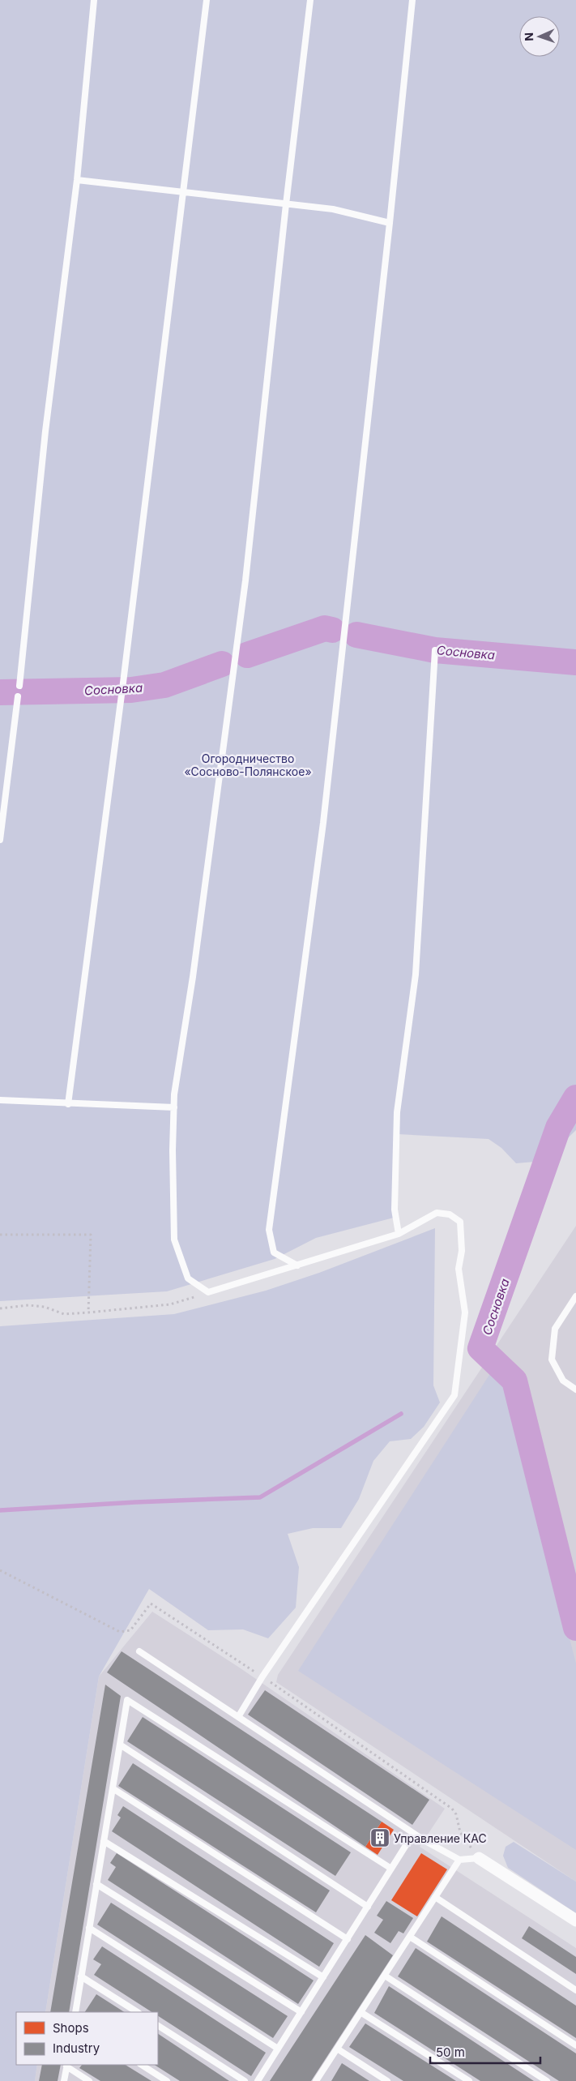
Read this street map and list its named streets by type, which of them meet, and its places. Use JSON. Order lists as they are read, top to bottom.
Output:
{
  "water": ["Сосновка"],
  "parks": ["Огородничество «Сосново-Полянское»"],
  "places": {
    "building": ["Управление КАС"]
  },
  "legend": ["Shops", "Industry"],
  "scale_bar": "50 m",
  "north": "left"
}
